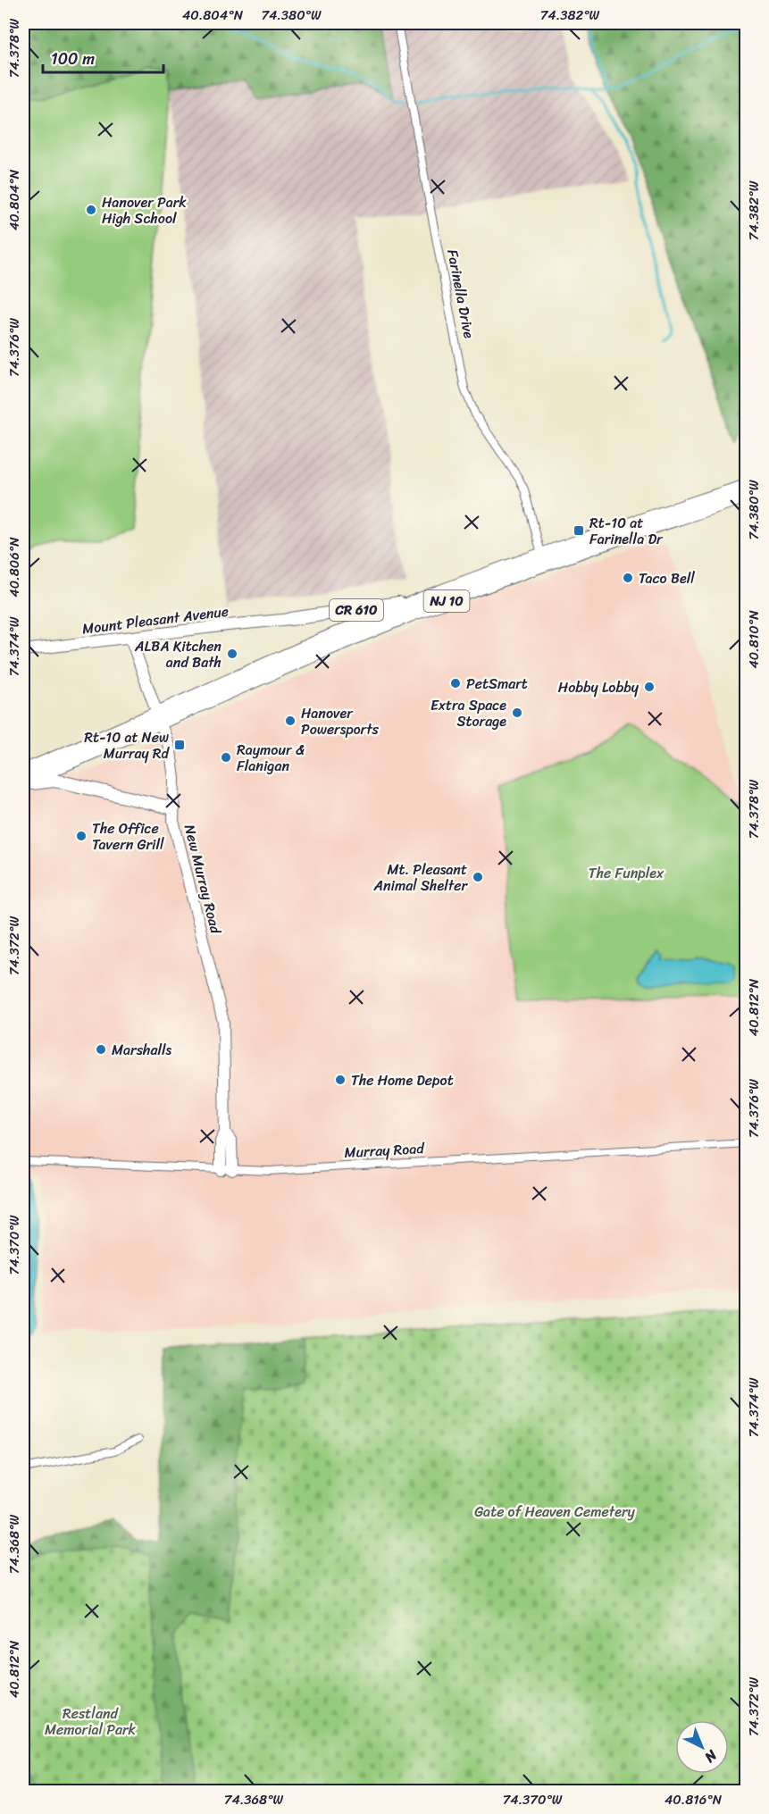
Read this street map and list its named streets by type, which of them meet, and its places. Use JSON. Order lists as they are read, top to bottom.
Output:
{
  "streets": {
    "main road": ["NJ 10", "CR 610"],
    "street": [
      "Farinella Drive",
      "Mount Pleasant Avenue",
      "New Murray Road",
      "Murray Road"
    ]
  },
  "crossings": [
    ["Farinella Drive", "NJ 10"],
    ["NJ 10", "CR 610"],
    ["NJ 10", "New Murray Road"],
    ["CR 610", "Mount Pleasant Avenue"],
    ["Mount Pleasant Avenue", "New Murray Road"],
    ["New Murray Road", "Murray Road"]
  ],
  "parks": ["The Funplex", "Gate of Heaven Cemetery", "Restland Memorial Park"],
  "places": {
    "other": [
      "Hanover Park High School",
      "Taco Bell",
      "ALBA Kitchen and Bath",
      "PetSmart",
      "Hobby Lobby",
      "Extra Space Storage",
      "Hanover Powersports",
      "Raymour & Flanigan",
      "The Office Tavern Grill",
      "Mt. Pleasant Animal Shelter",
      "Marshalls",
      "The Home Depot"
    ],
    "transit": ["Rt-10 at Farinella Dr", "Rt-10 at New Murray Rd"]
  },
  "scale_bar": "100 m",
  "north": "bottom right",
  "coordinates": [
    "40.804°N",
    "74.380°W",
    "74.382°W",
    "74.378°W",
    "74.376°W",
    "40.806°N",
    "40.810°N",
    "74.374°W",
    "74.372°W",
    "40.812°N",
    "74.370°W",
    "74.368°W",
    "40.816°N"
  ]
}
